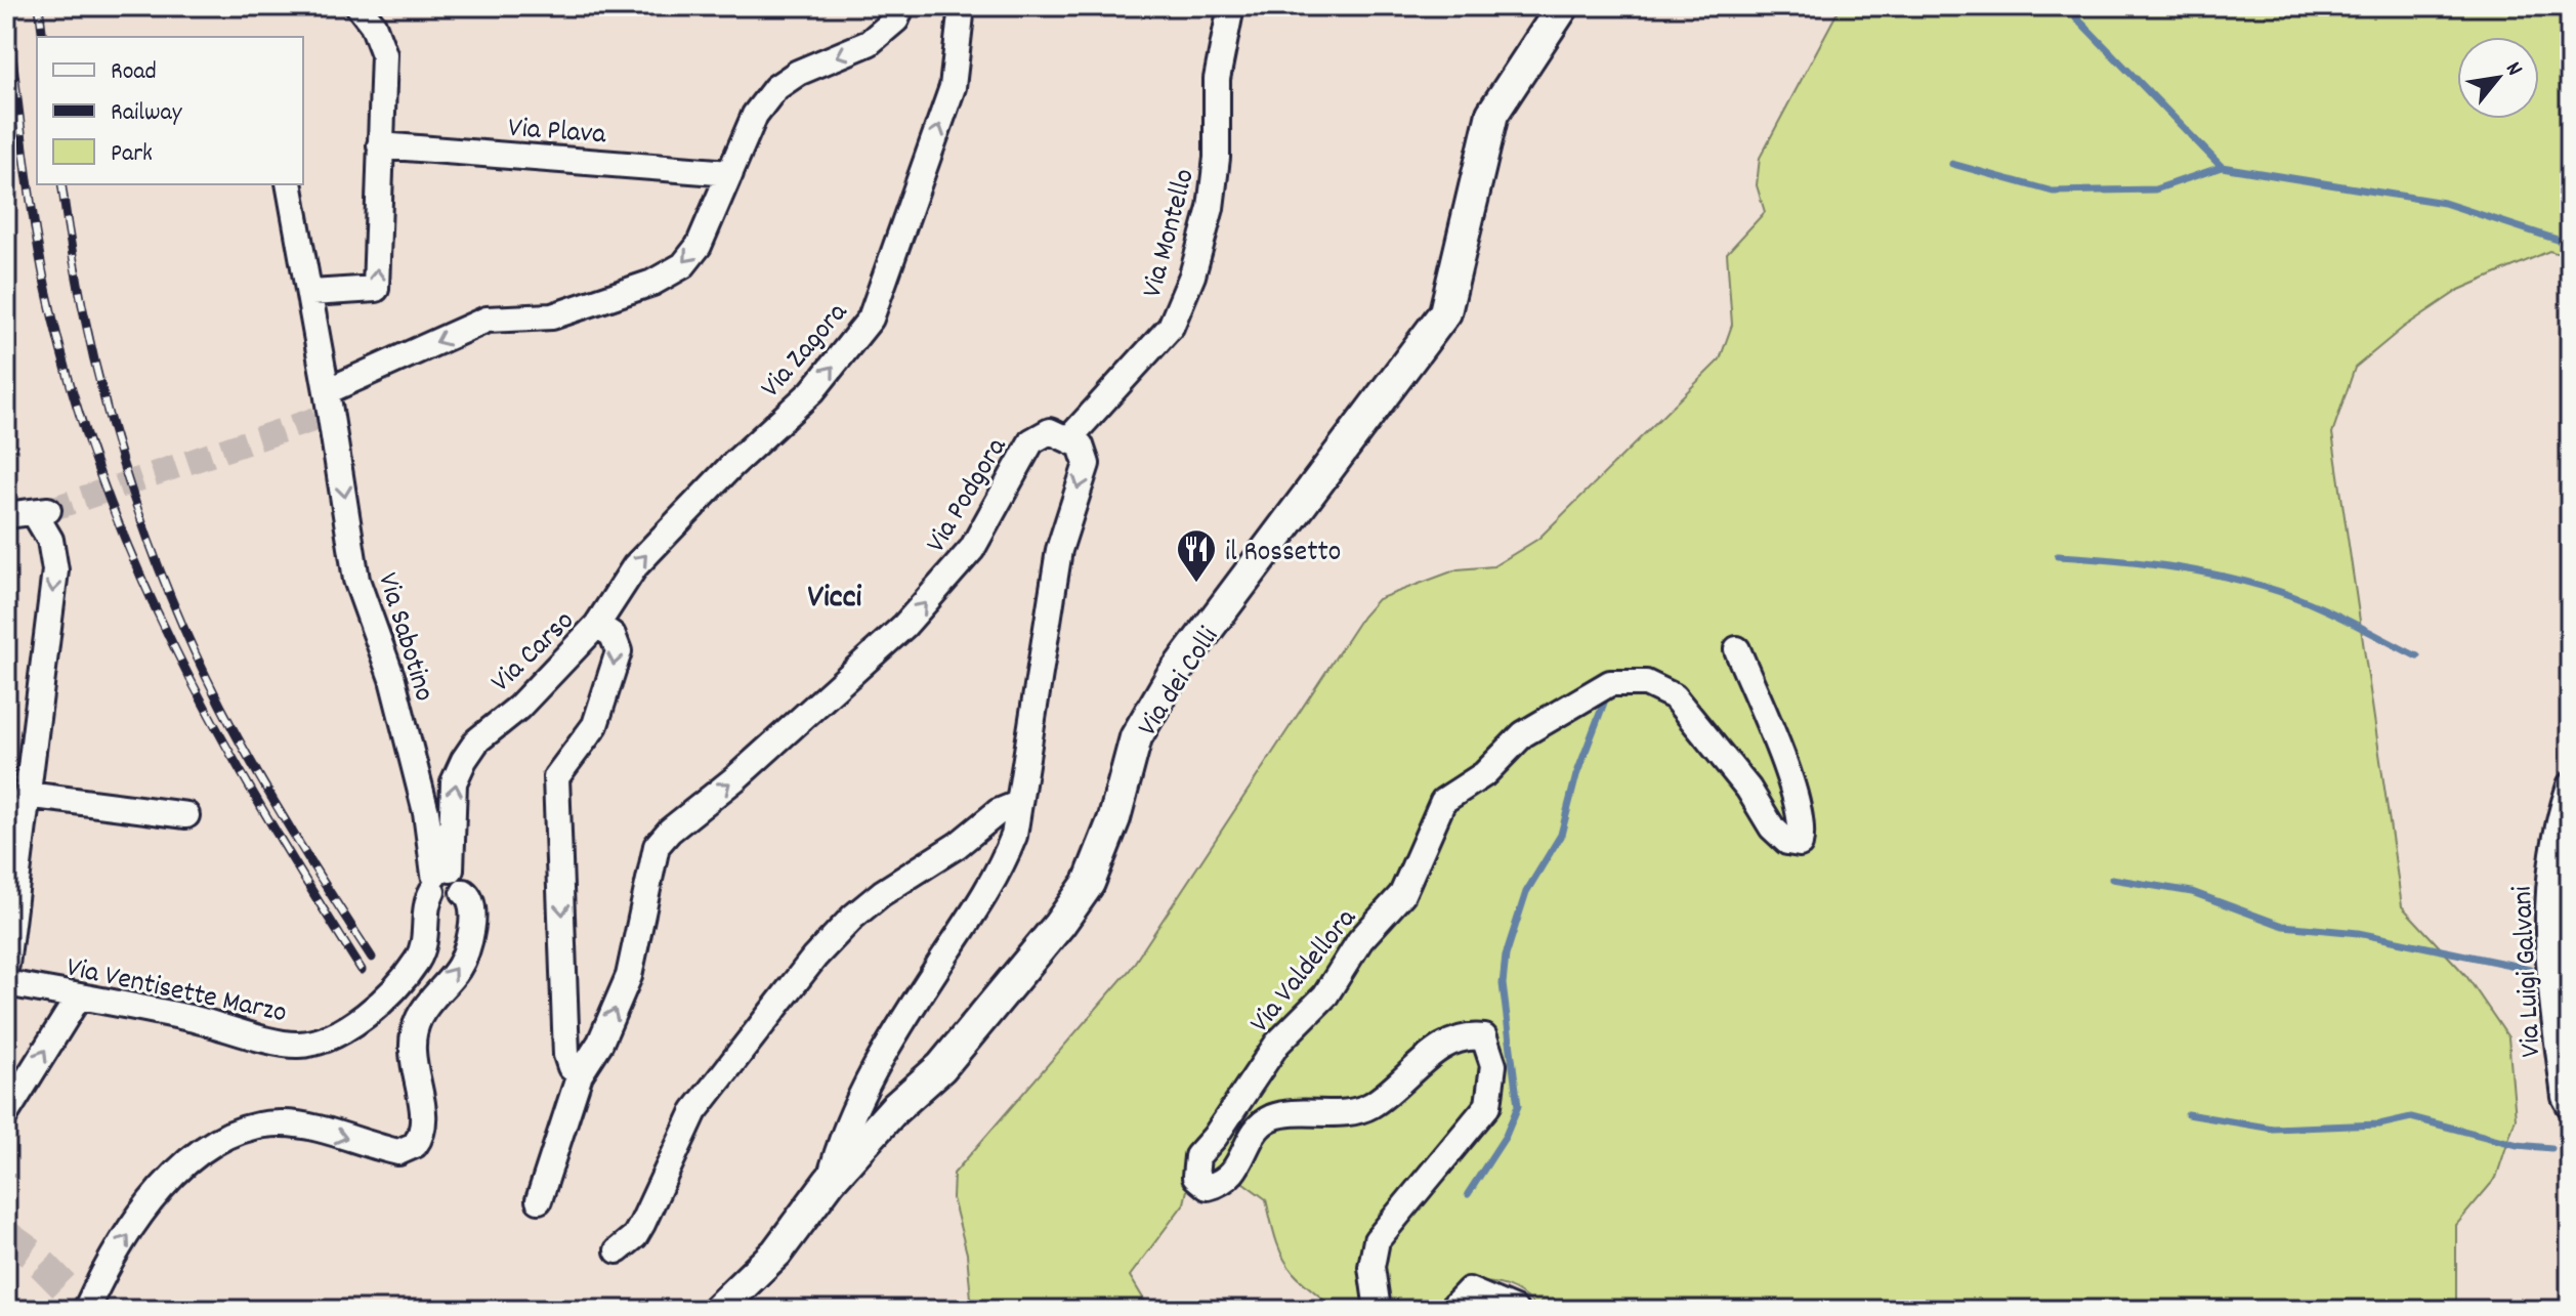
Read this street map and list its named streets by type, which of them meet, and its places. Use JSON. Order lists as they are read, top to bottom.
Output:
{
  "streets": {
    "street": [
      "Via Plava",
      "Via Montello",
      "Via Zagora",
      "Via Podgora",
      "Via Sabotino",
      "Via Carso",
      "Via dei Colli",
      "Via Valdellora",
      "Via Luigi Galvani",
      "Via Ventisette Marzo"
    ]
  },
  "crossings": [
    ["Via Montello", "Via Podgora"],
    ["Via Zagora", "Via Carso"],
    ["Via Podgora", "Via Carso"],
    ["Via Sabotino", "Via Carso"],
    ["Via Sabotino", "Via Ventisette Marzo"],
    ["Via Carso", "Via Ventisette Marzo"]
  ],
  "one_way": ["Via Sabotino"],
  "districts": ["Vicci"],
  "places": {
    "restaurant": ["il Rossetto"]
  },
  "legend": ["Road", "Railway", "Park"],
  "north": "top right"
}
